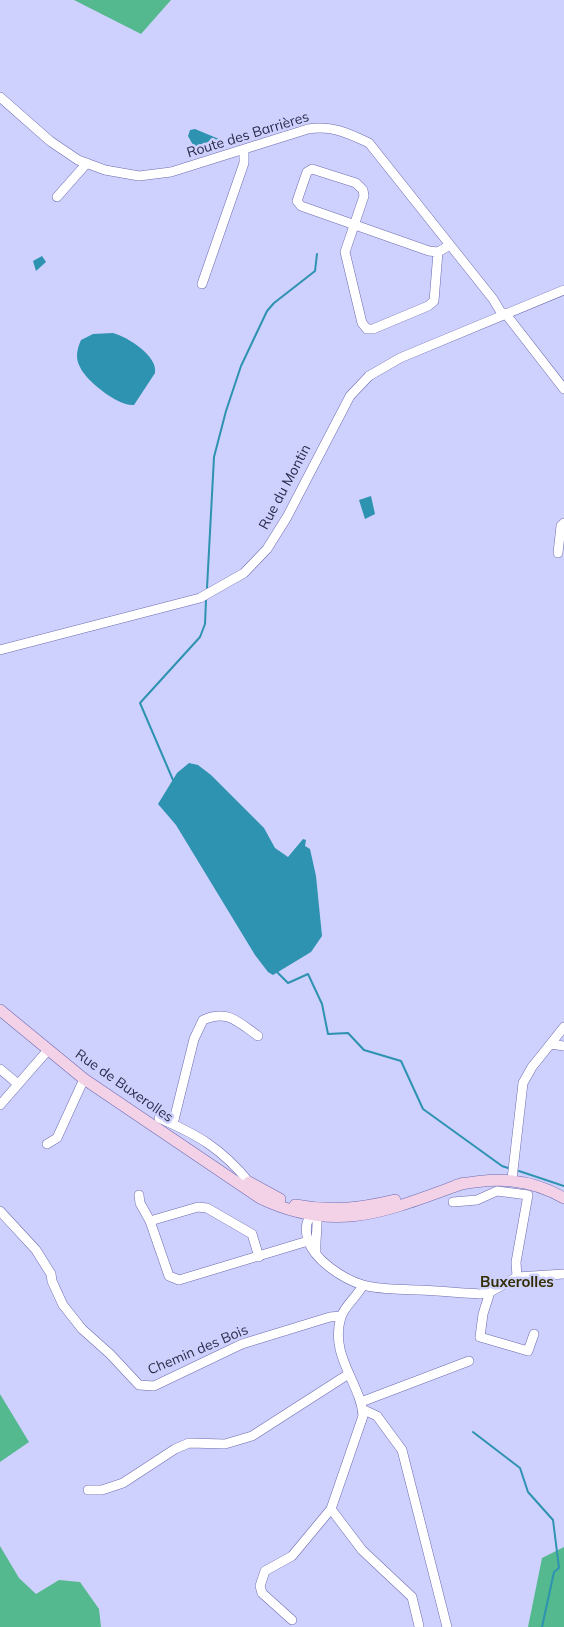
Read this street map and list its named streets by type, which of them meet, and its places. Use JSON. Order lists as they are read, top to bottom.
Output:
{
  "streets": {
    "street": [
      "Route des Barrières",
      "Rue du Montin",
      "Rue de Buxerolles",
      "Chemin des Bois"
    ]
  },
  "crossings": [
    ["Route des Barrières", "Rue du Montin"]
  ],
  "districts": ["Buxerolles"]
}
